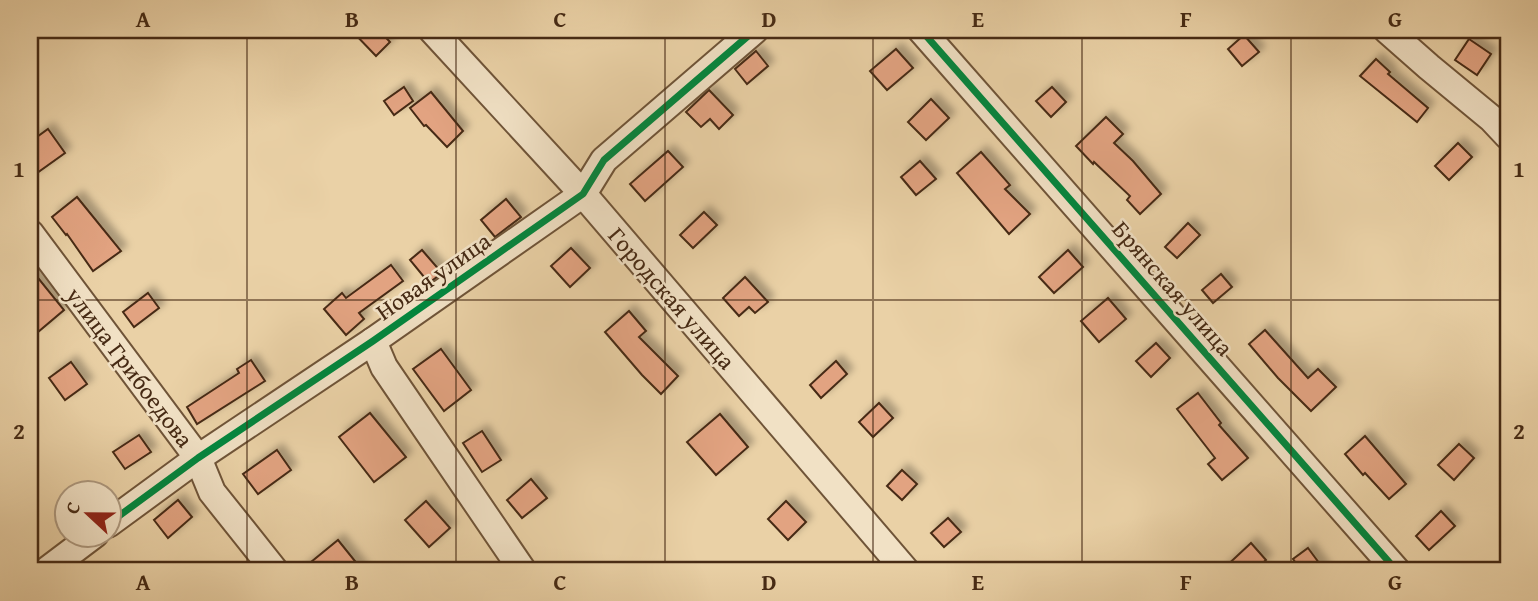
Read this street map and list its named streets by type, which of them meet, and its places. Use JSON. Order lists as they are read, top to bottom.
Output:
{
  "streets": {
    "street": [
      "Новая улица",
      "Брянская улица",
      "Городская улица",
      "улица Грибоедова"
    ]
  },
  "crossings": [
    ["Новая улица", "Городская улица"],
    ["Новая улица", "улица Грибоедова"]
  ],
  "north": "left",
  "grid": {
    "columns": [
      "A",
      "B",
      "C",
      "D",
      "E",
      "F",
      "G"
    ],
    "rows": ["1", "2"]
  }
}
